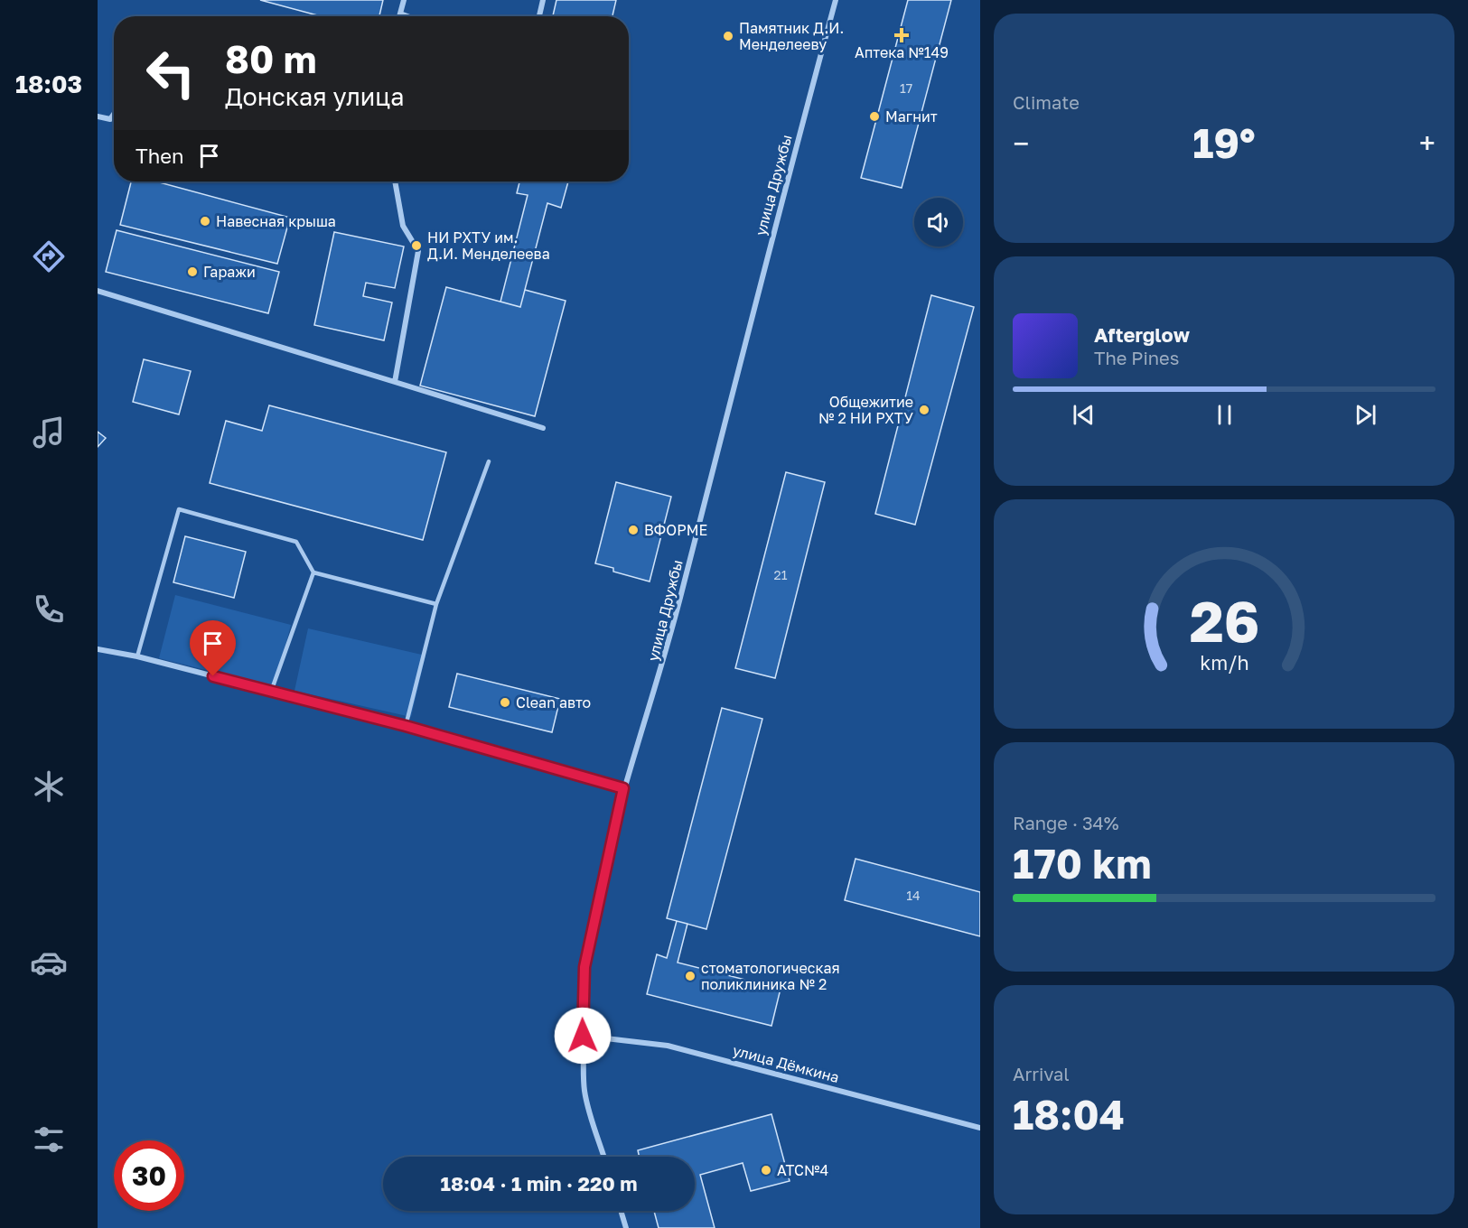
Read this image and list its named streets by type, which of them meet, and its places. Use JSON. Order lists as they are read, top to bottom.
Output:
{
  "streets": {
    "street": ["улица Дружбы", "улица Дёмкина"]
  },
  "crossings": [
    ["улица Дружбы", "улица Дёмкина"]
  ],
  "places": {
    "health": ["Аптека №149"],
    "other": [
      "Памятник Д.И. Менделееву",
      "Магнит",
      "Навесная крыша",
      "НИ РХТУ им. Д.И. Менделеева",
      "Гаражи",
      "Общежитие № 2 НИ РХТУ",
      "ВФОРМЕ",
      "Сlean авто",
      "стоматологическая поликлиника № 2",
      "АТС№4"
    ]
  },
  "house_numbers": ["17", "21", "14"],
  "page": {
    "tabs": "18:03",
    "tile": [
      "Climate",
      ["Range · 34%", "170 km"],
      ["Arrival", "18:04"]
    ],
    "turn": ["80 m", "Донская улица"],
    "heat": ["−", "19°", "+"],
    "then": "Then",
    "song": ["Afterglow", "The Pines"],
    "limit": "30",
    "trip": "18:04 · 1 min · 220 m",
    "gauge": ["26", "km/h"]
  }
}
